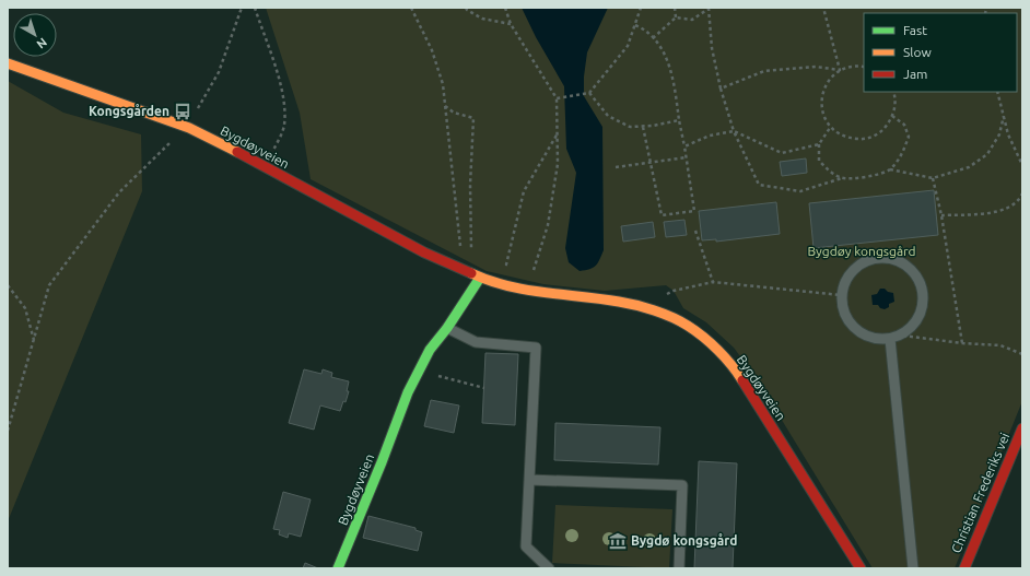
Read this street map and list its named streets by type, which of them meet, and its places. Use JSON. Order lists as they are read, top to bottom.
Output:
{
  "streets": {
    "street": ["Bygdøyveien", "Christian Frederiks vei"]
  },
  "parks": ["Bygdøy kongsgård"],
  "places": {
    "bus stop": ["Kongsgården"],
    "museum": ["Bygdø kongsgård"]
  },
  "legend": ["Fast", "Slow", "Jam"],
  "north": "bottom right"
}
